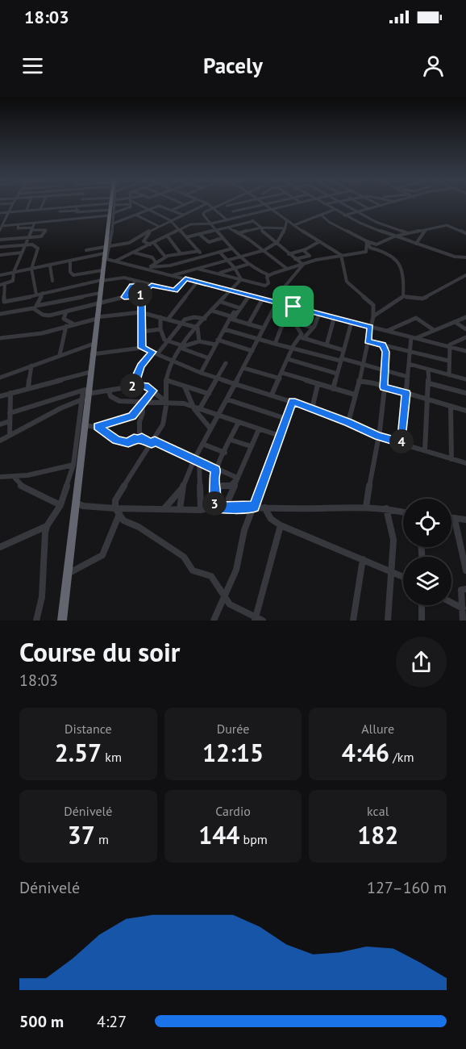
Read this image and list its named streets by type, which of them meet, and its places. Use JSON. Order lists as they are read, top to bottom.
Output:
{
  "page": {
    "status": "18:03",
    "header": "Pacely",
    "pins": [
      "1",
      "2",
      "4",
      "3"
    ],
    "heading": ["Course du soir", "18:03"],
    "stats": [
      ["Distance", "2.57 km"],
      ["Durée", "12:15"],
      ["Allure", "4:46 /km"],
      ["Dénivelé", "37 m"],
      ["Cardio", "144 bpm"],
      ["kcal", "182"]
    ],
    "chart": ["Dénivelé", "127–160 m"],
    "list": [
      {
        "name": "500 m",
        "note": "4:27"
      }
    ]
  }
}
